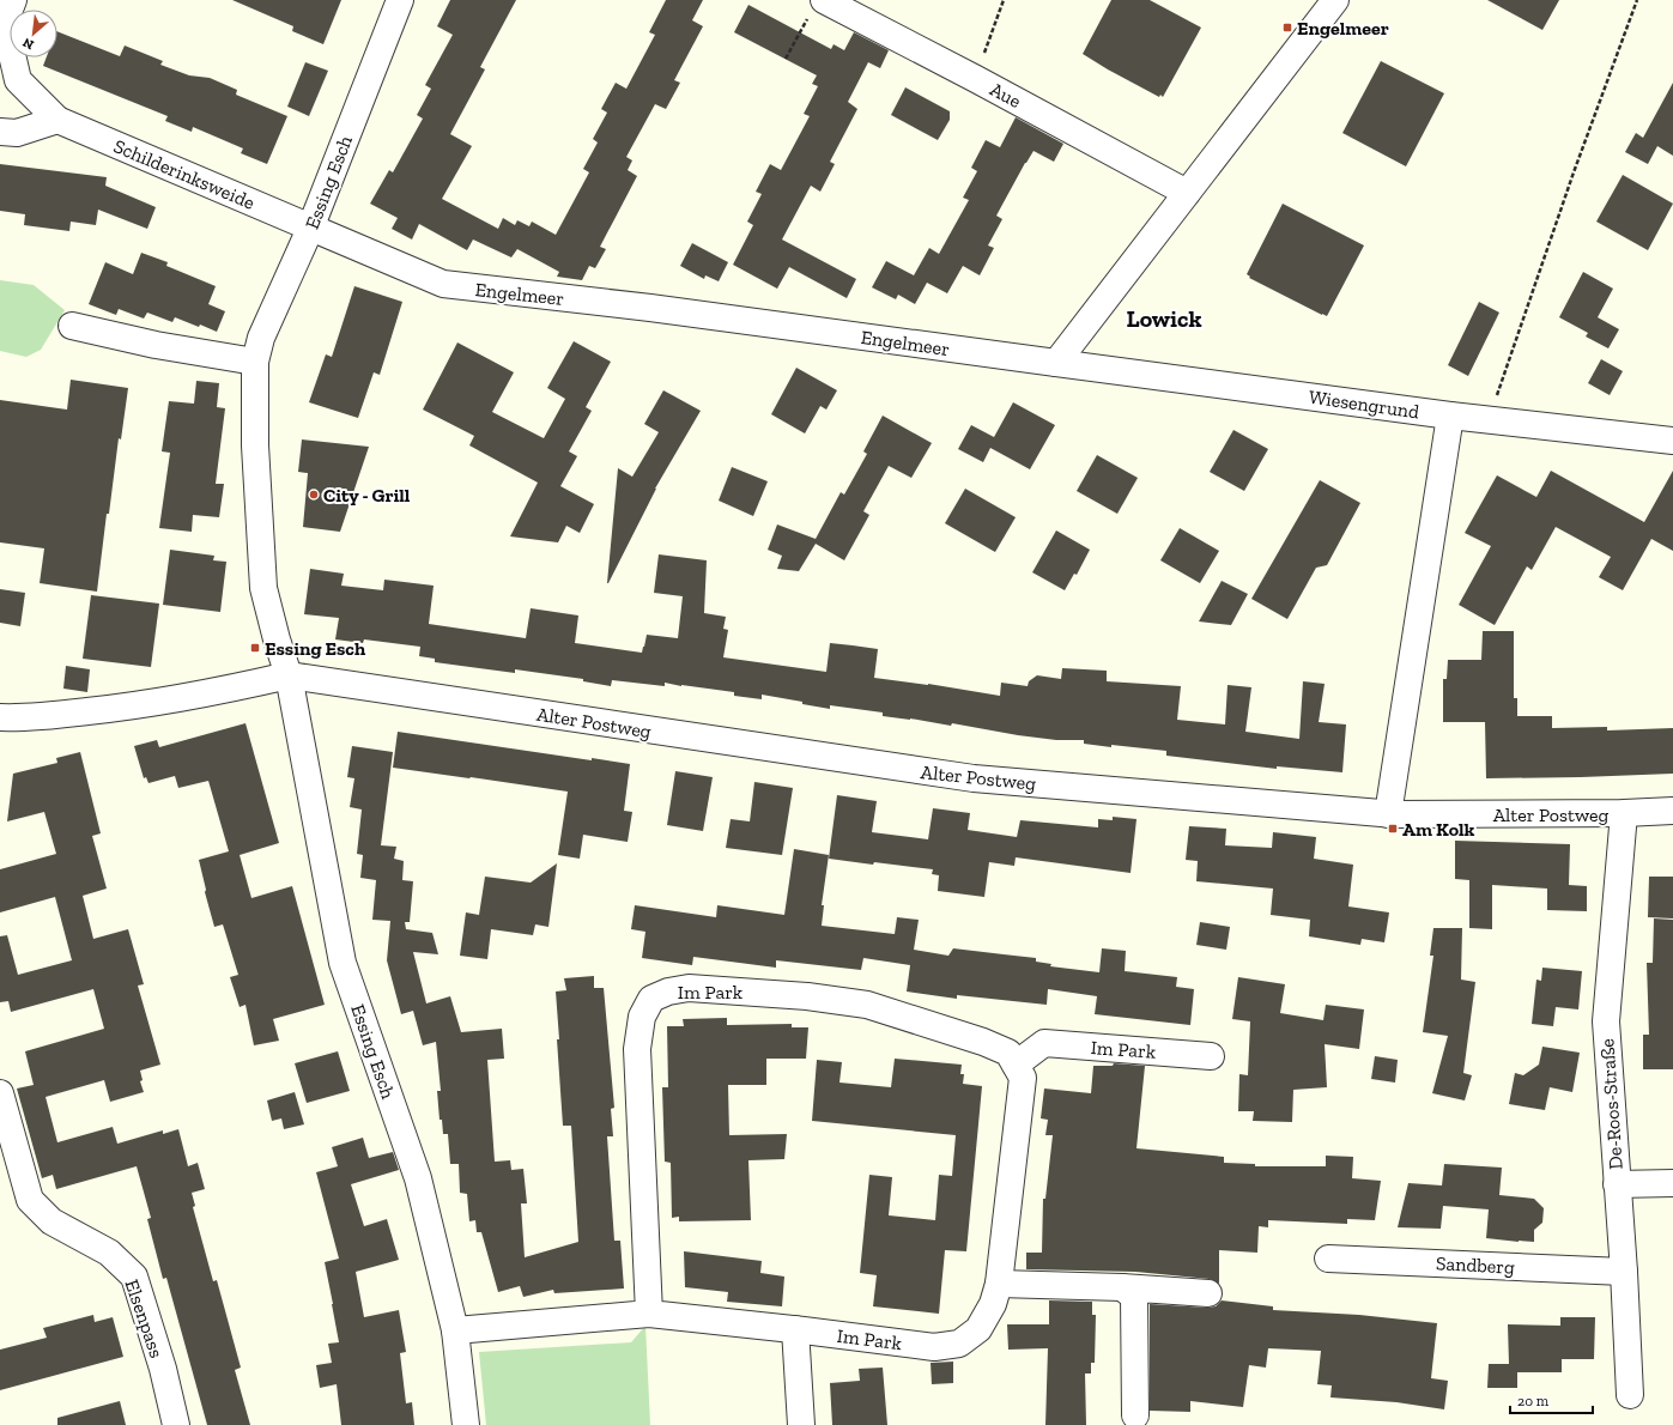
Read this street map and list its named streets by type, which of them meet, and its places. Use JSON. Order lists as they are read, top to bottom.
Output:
{
  "streets": {
    "street": [
      "Aue",
      "Schilderinksweide",
      "Essing Esch",
      "Engelmeer",
      "Wiesengrund",
      "Alter Postweg",
      "Im Park",
      "De-Roos-Straße",
      "Sandberg",
      "Elsenpass"
    ]
  },
  "crossings": [
    ["Schilderinksweide", "Essing Esch"],
    ["Schilderinksweide", "Engelmeer"],
    ["Essing Esch", "Engelmeer"],
    ["Essing Esch", "Alter Postweg"],
    ["Essing Esch", "Im Park"],
    ["Engelmeer", "Wiesengrund"],
    ["Alter Postweg", "De-Roos-Straße"],
    ["De-Roos-Straße", "Sandberg"]
  ],
  "districts": ["Lowick"],
  "places": {
    "transit": ["Engelmeer", "Essing Esch", "Am Kolk"],
    "other": ["City - Grill"]
  },
  "scale_bar": "20 m",
  "north": "bottom left"
}
